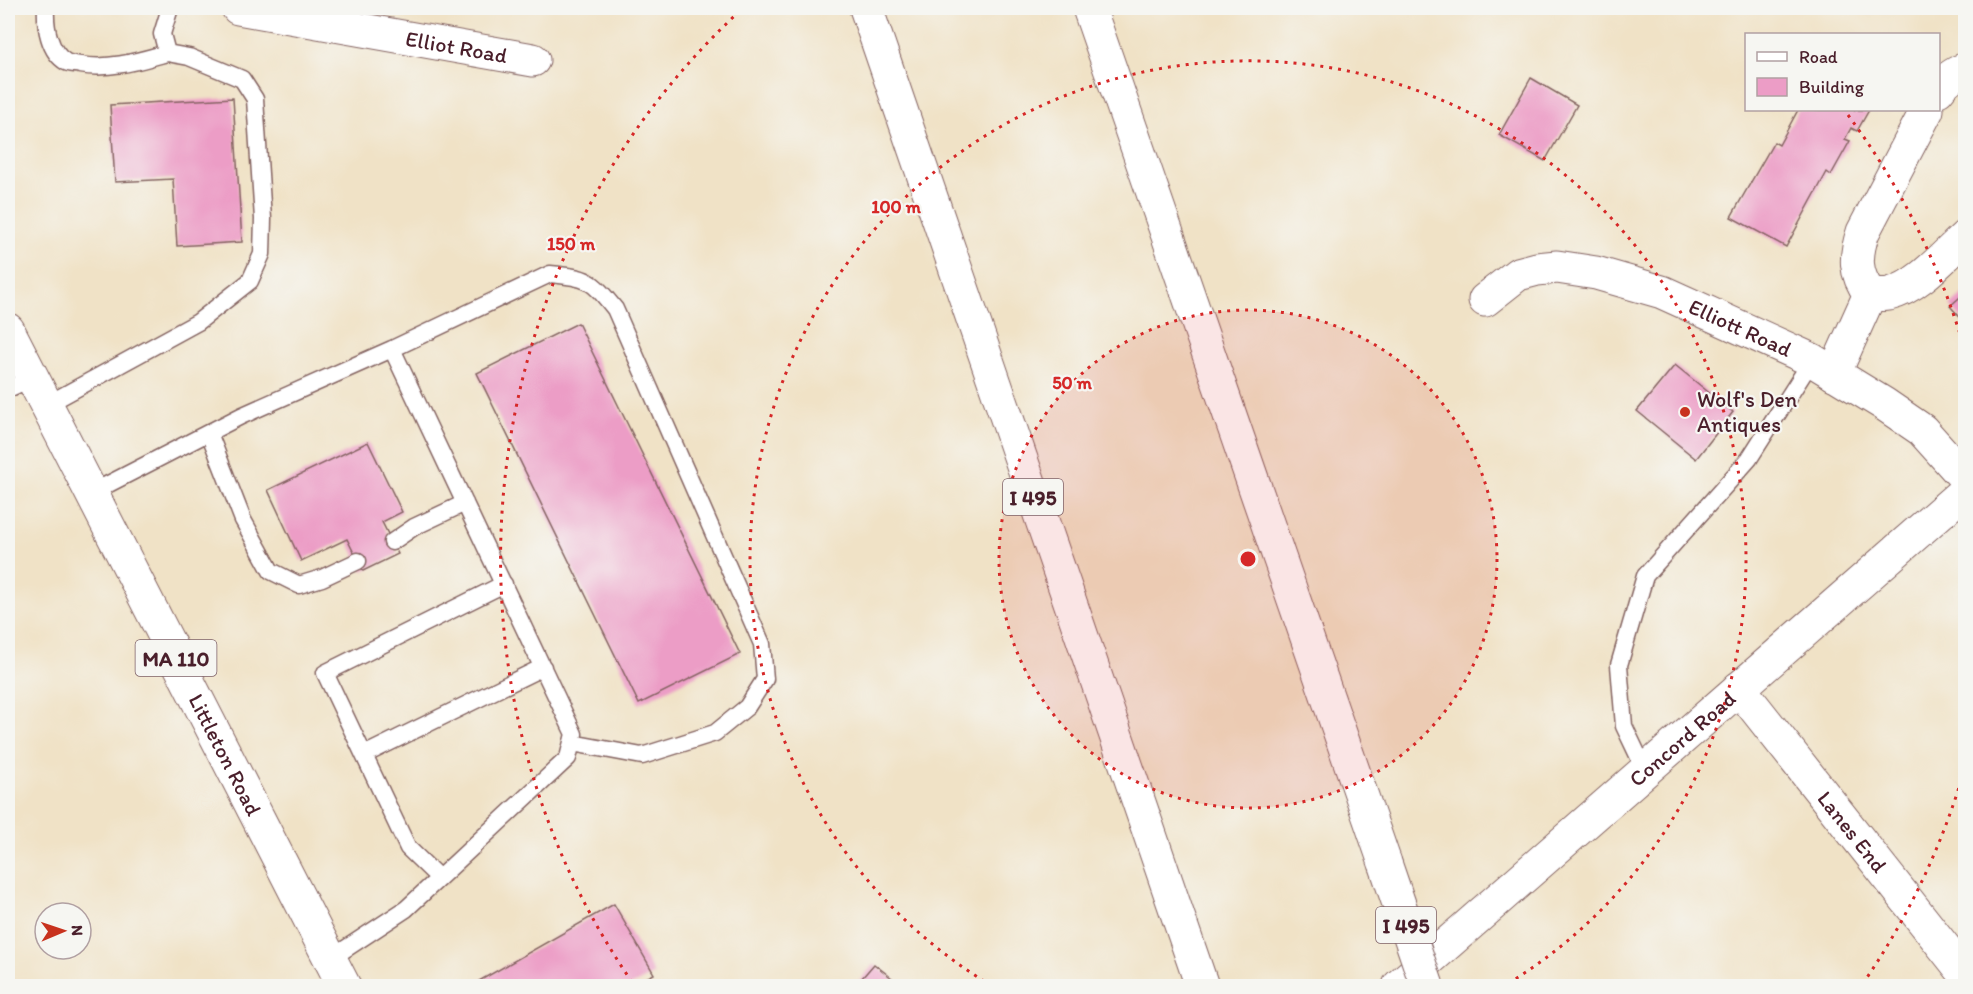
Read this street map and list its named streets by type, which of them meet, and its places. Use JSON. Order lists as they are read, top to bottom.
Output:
{
  "streets": {
    "main road": [
      "Elliot Road",
      "Elliott Road",
      "I 495",
      "MA 110",
      "Concord Road",
      "Littleton Road",
      "Lanes End"
    ]
  },
  "crossings": [
    ["Concord Road", "Lanes End"]
  ],
  "places": ["Wolf's Den Antiques"],
  "legend": ["Road", "Building"],
  "north": "right",
  "rings": ["100 m", "150 m", "50 m"]
}
